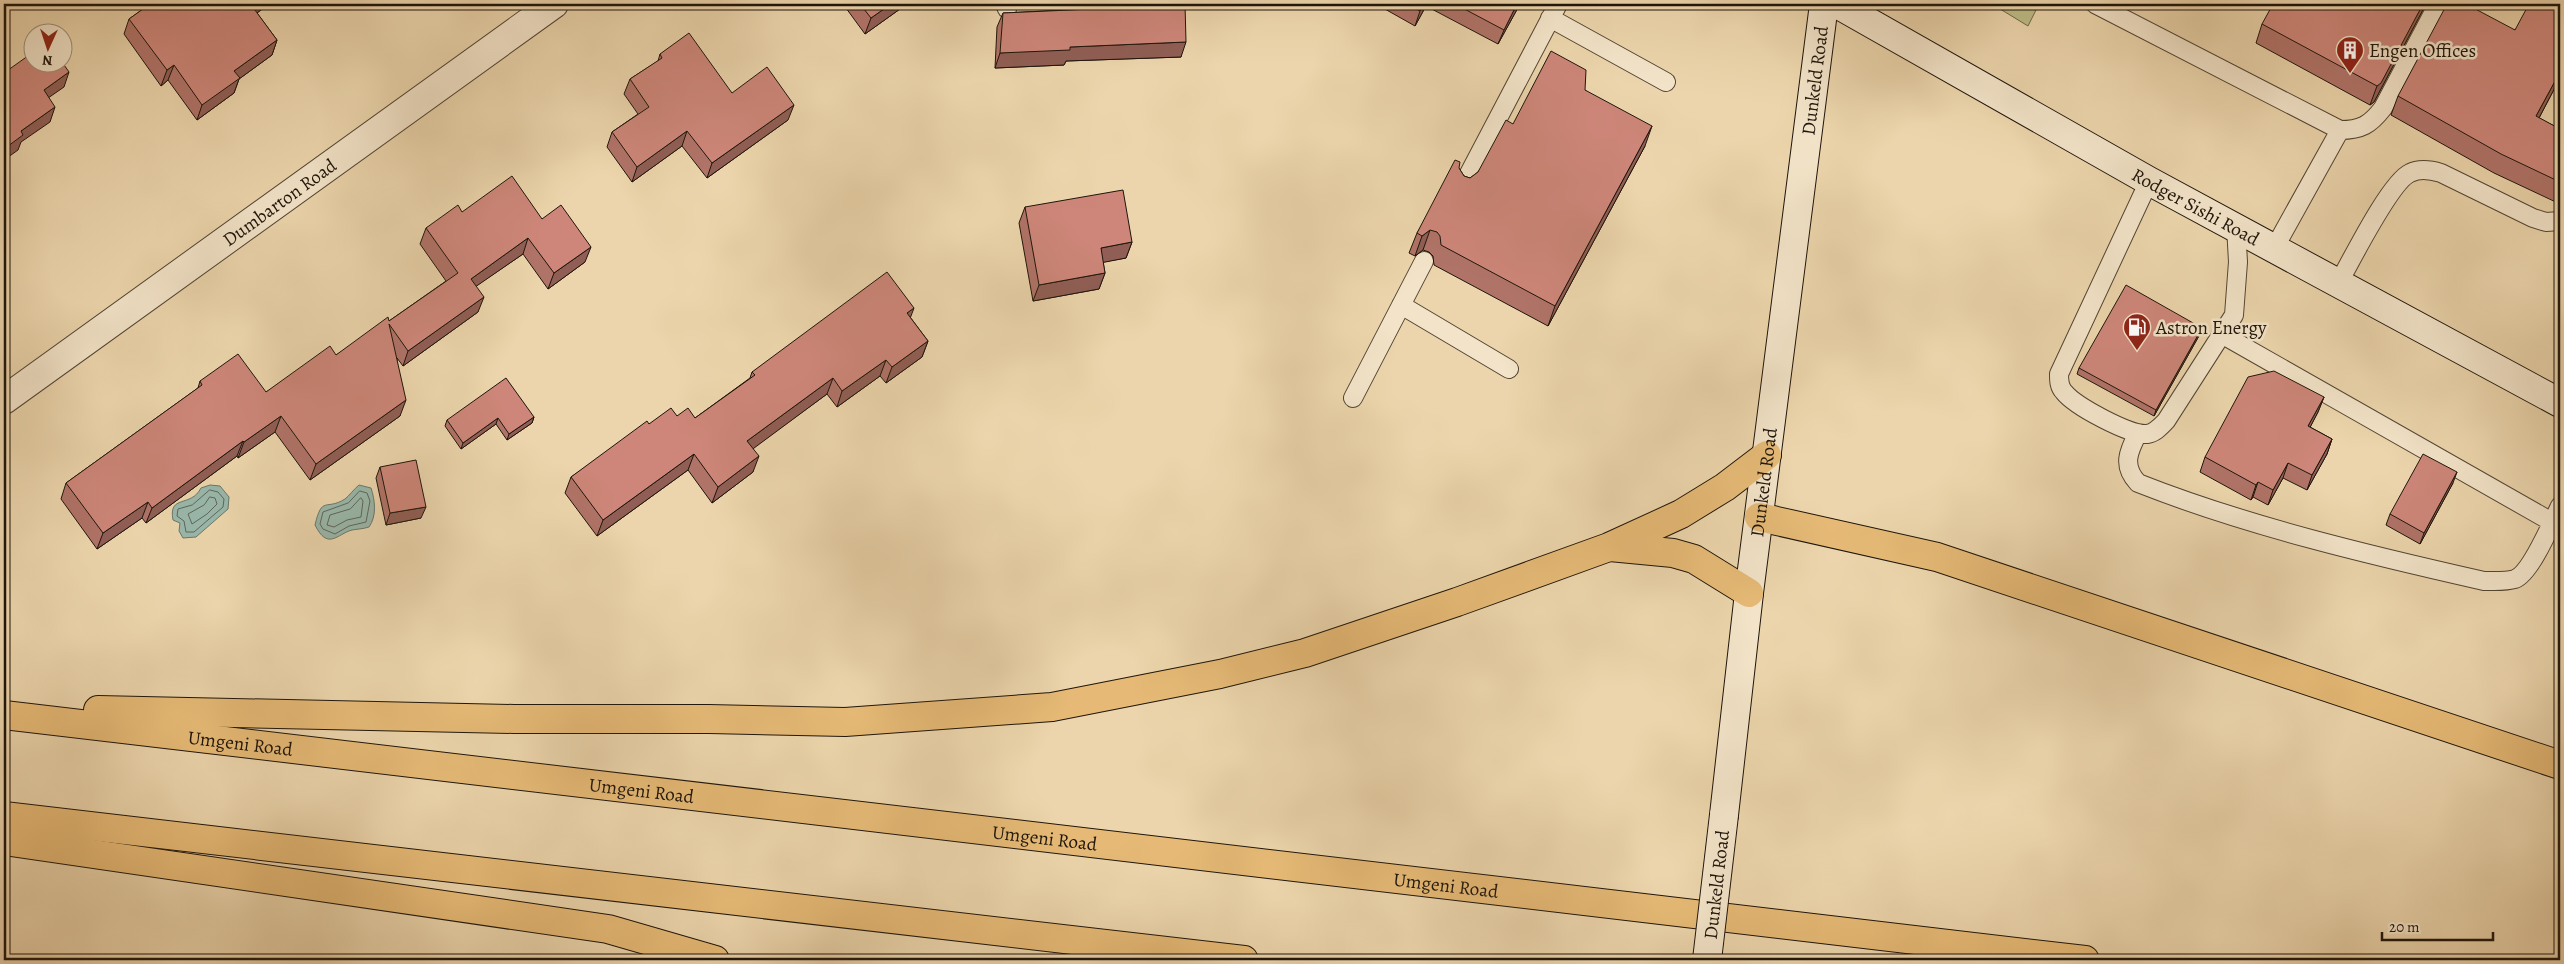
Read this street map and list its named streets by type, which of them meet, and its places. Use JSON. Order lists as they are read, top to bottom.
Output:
{
  "streets": {
    "highway": ["Umgeni Road"],
    "street": ["Dunkeld Road", "Dumbarton Road", "Rodger Sishi Road"]
  },
  "places": {
    "building": ["Engen Offices"],
    "fuel station": ["Astron Energy"]
  },
  "scale_bar": "20 m",
  "north": "bottom"
}
